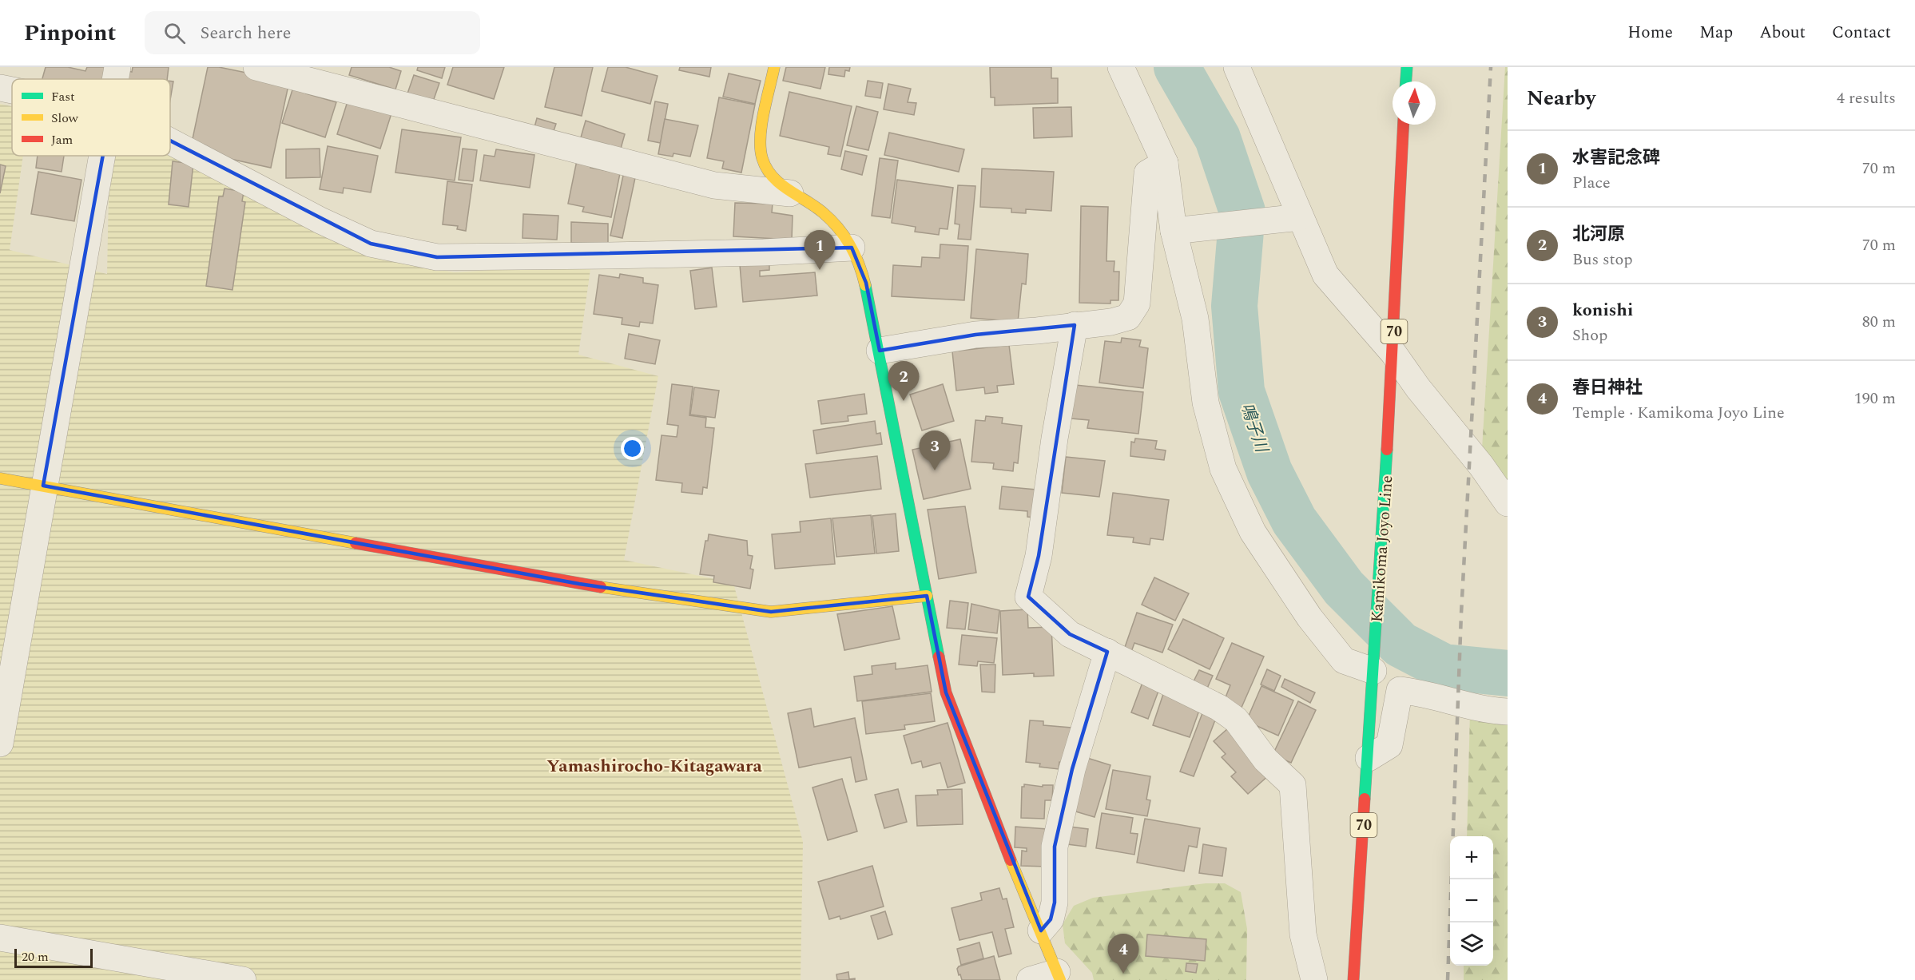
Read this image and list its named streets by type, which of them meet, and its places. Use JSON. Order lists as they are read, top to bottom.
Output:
{
  "streets": {
    "street": ["70", "Kamikoma Joyo Line"]
  },
  "districts": ["Yamashirocho-Kitagawara"],
  "water": ["鳴子川"],
  "legend": ["Fast", "Slow", "Jam"],
  "scale_bar": "20 m",
  "north": "top",
  "page": {
    "header": "Pinpoint",
    "search": "Search here",
    "nav": [
      "Home",
      "Map",
      "About",
      "Contact"
    ],
    "heading": ["Nearby", "4 results"],
    "list": [
      {
        "mark": "1",
        "name": "水害記念碑",
        "note": "Place",
        "value": "70 m"
      },
      {
        "mark": "2",
        "name": "北河原",
        "note": "Bus stop",
        "value": "70 m"
      },
      {
        "mark": "3",
        "name": "konishi",
        "note": "Shop",
        "value": "80 m"
      },
      {
        "mark": "4",
        "name": "春日神社",
        "note": "Temple · Kamikoma Joyo Line",
        "value": "190 m"
      }
    ],
    "pins": [
      "1",
      "2",
      "3",
      "4"
    ],
    "map_buttons": ["+", "−"],
    "scale": "20 m"
  }
}
